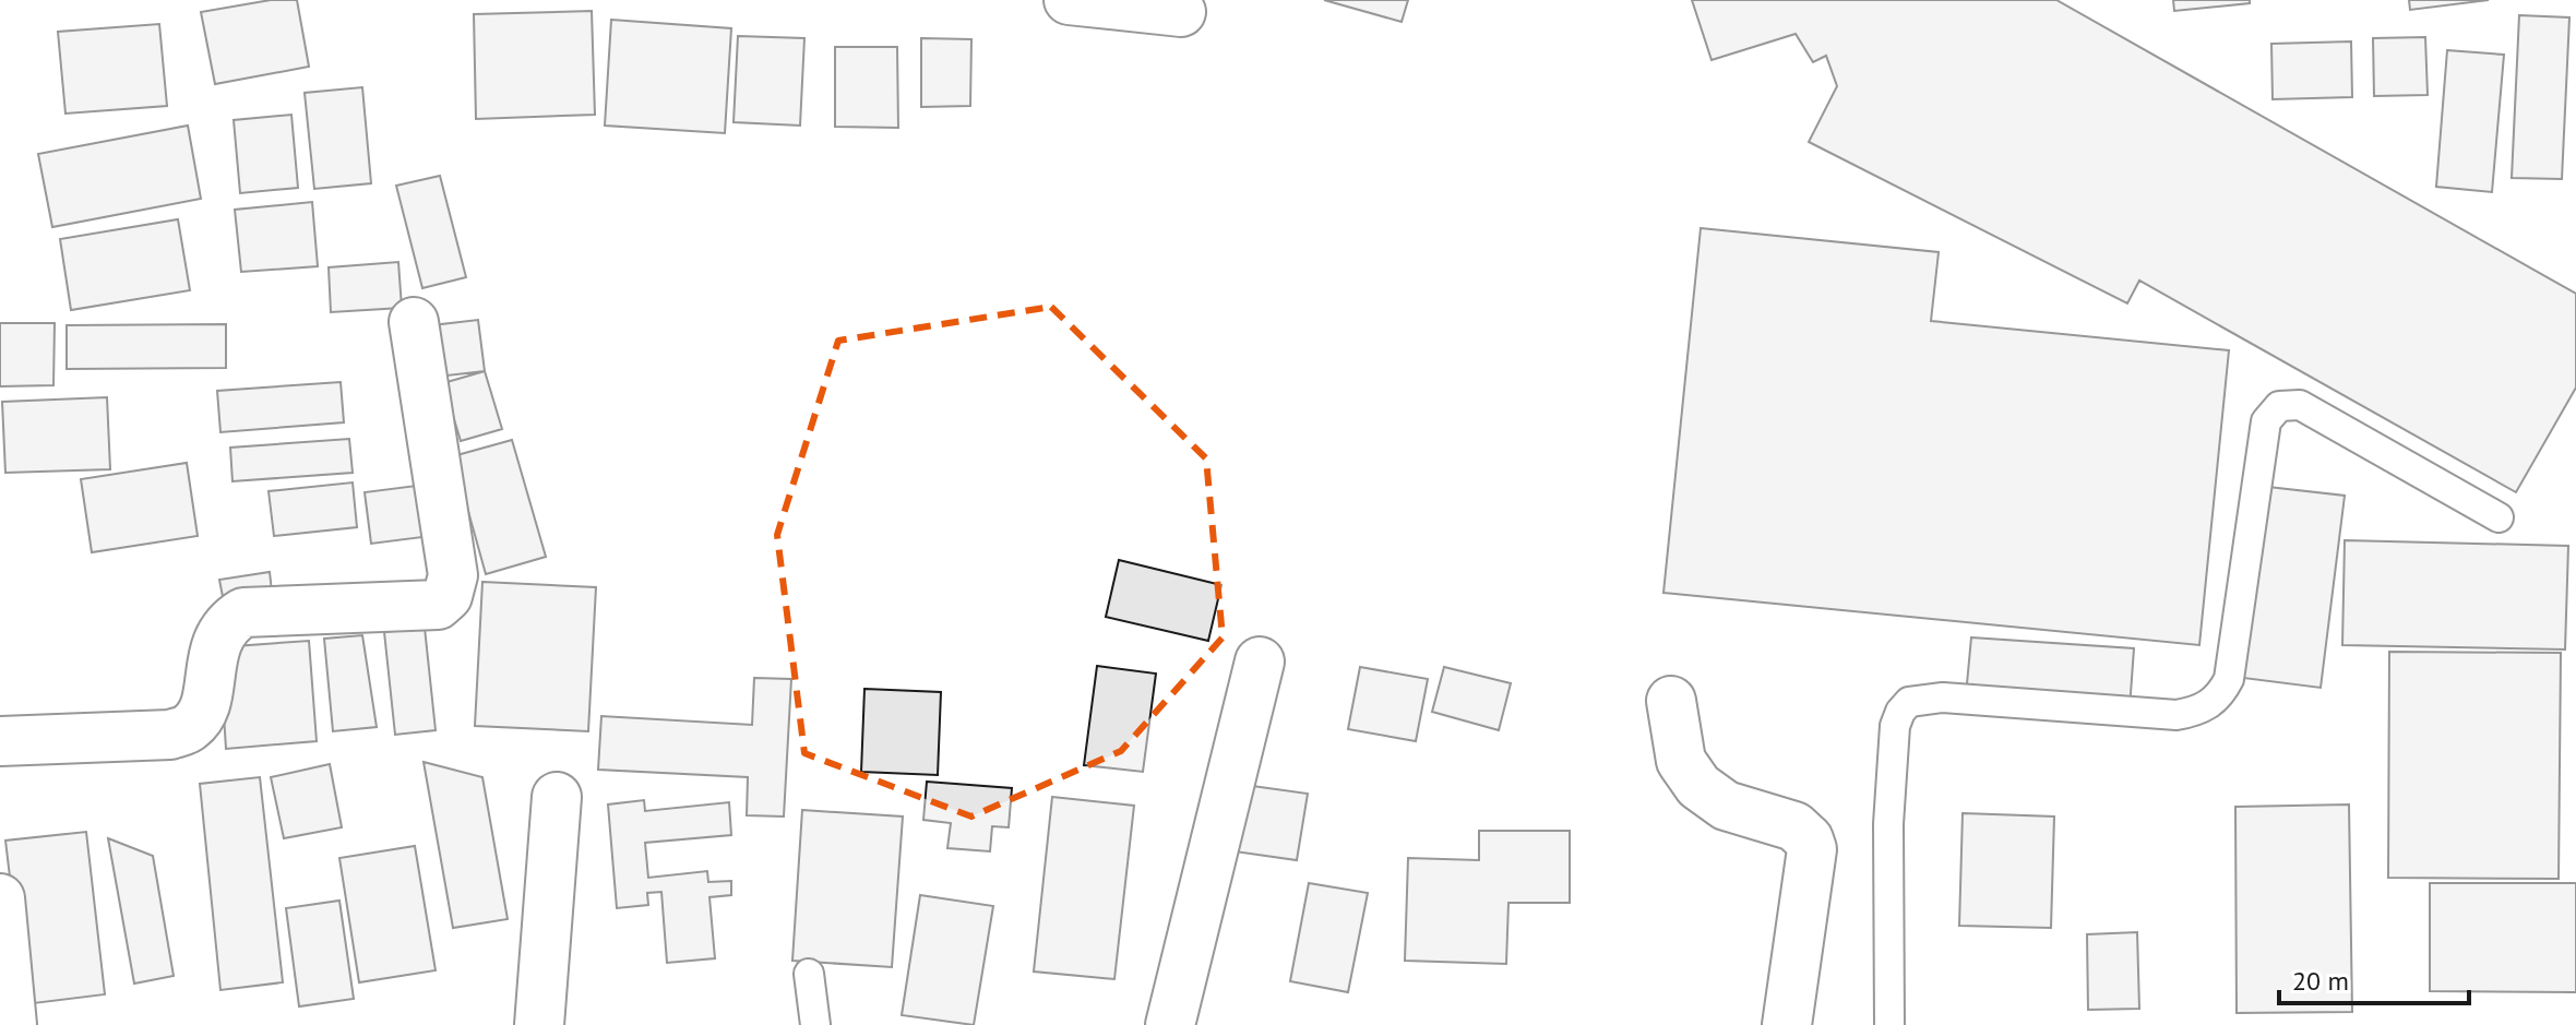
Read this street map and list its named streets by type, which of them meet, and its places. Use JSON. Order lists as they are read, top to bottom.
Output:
{
  "scale_bar": "20 m"
}
